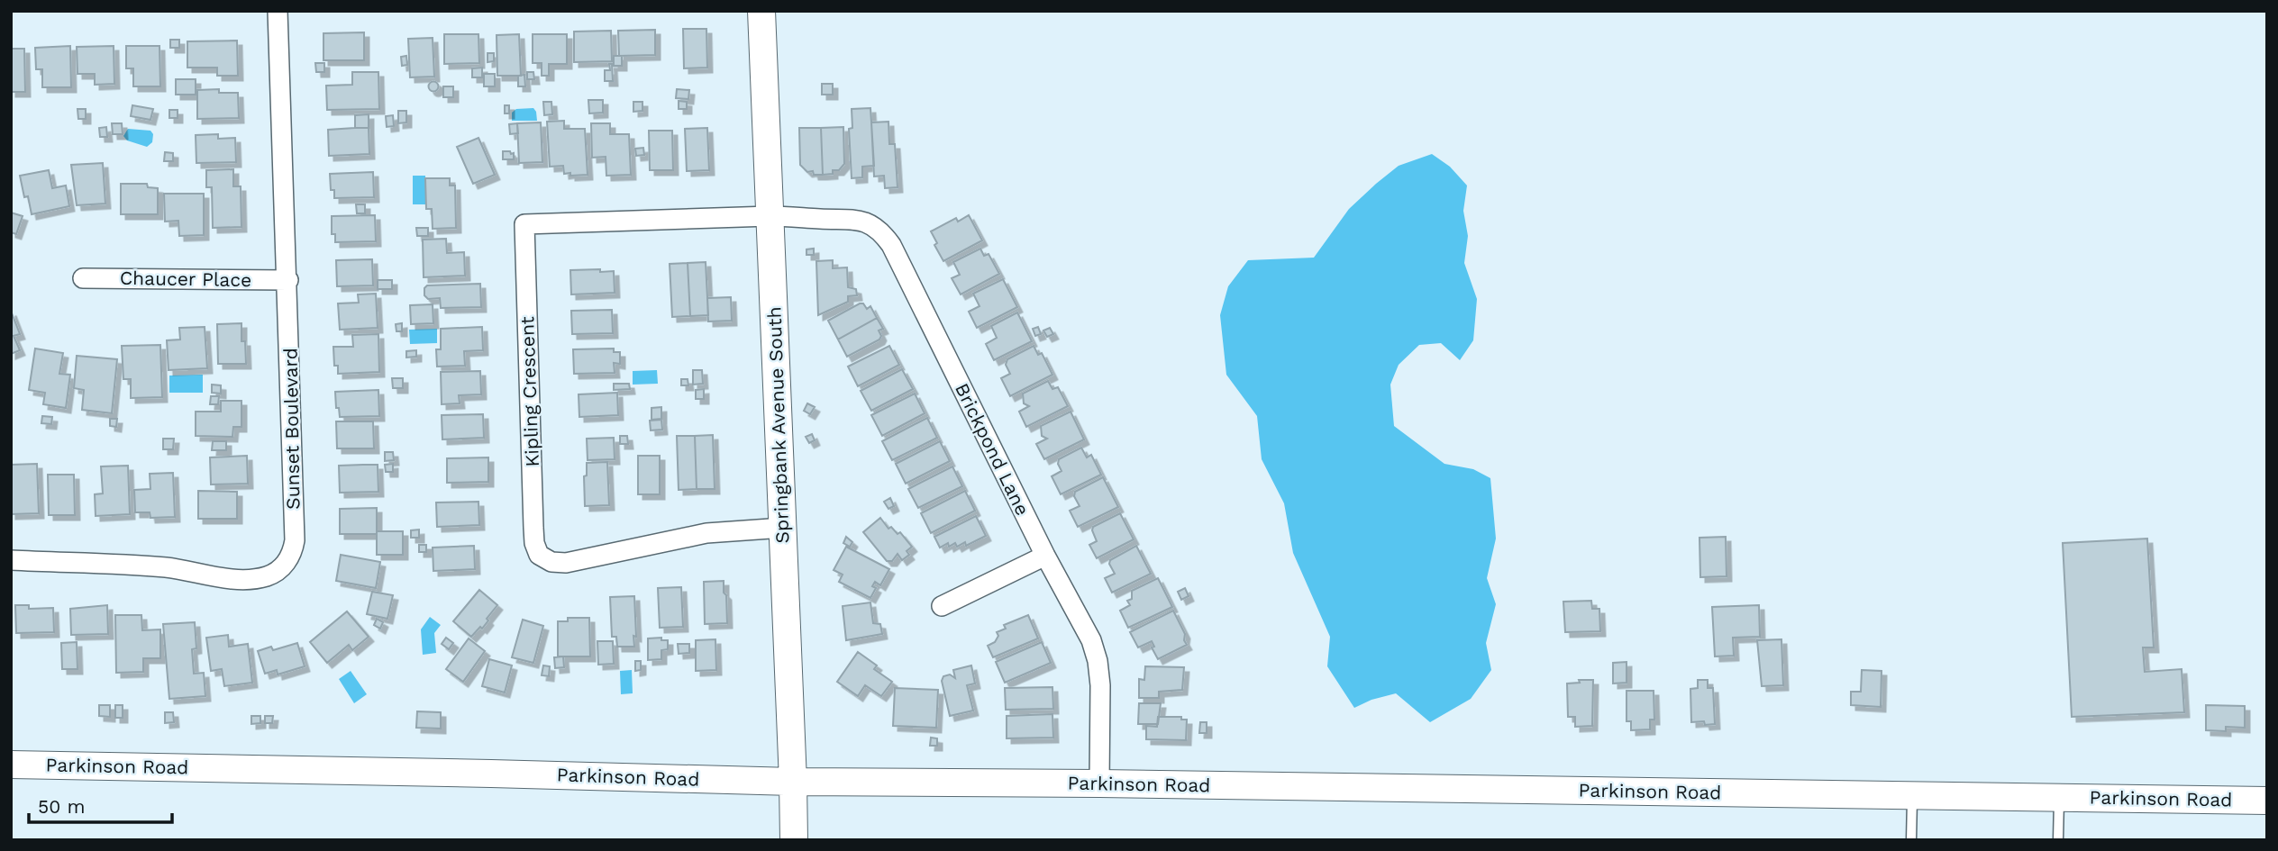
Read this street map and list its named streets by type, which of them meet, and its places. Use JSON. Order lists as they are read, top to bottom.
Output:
{
  "streets": {
    "main road": ["Springbank Avenue South", "Parkinson Road"],
    "street": [
      "Chaucer Place",
      "Kipling Crescent",
      "Sunset Boulevard",
      "Brickpond Lane"
    ]
  },
  "crossings": [
    ["Chaucer Place", "Sunset Boulevard"],
    ["Kipling Crescent", "Springbank Avenue South"],
    ["Kipling Crescent", "Brickpond Lane"],
    ["Springbank Avenue South", "Brickpond Lane"],
    ["Springbank Avenue South", "Parkinson Road"],
    ["Brickpond Lane", "Parkinson Road"]
  ],
  "scale_bar": "50 m"
}
